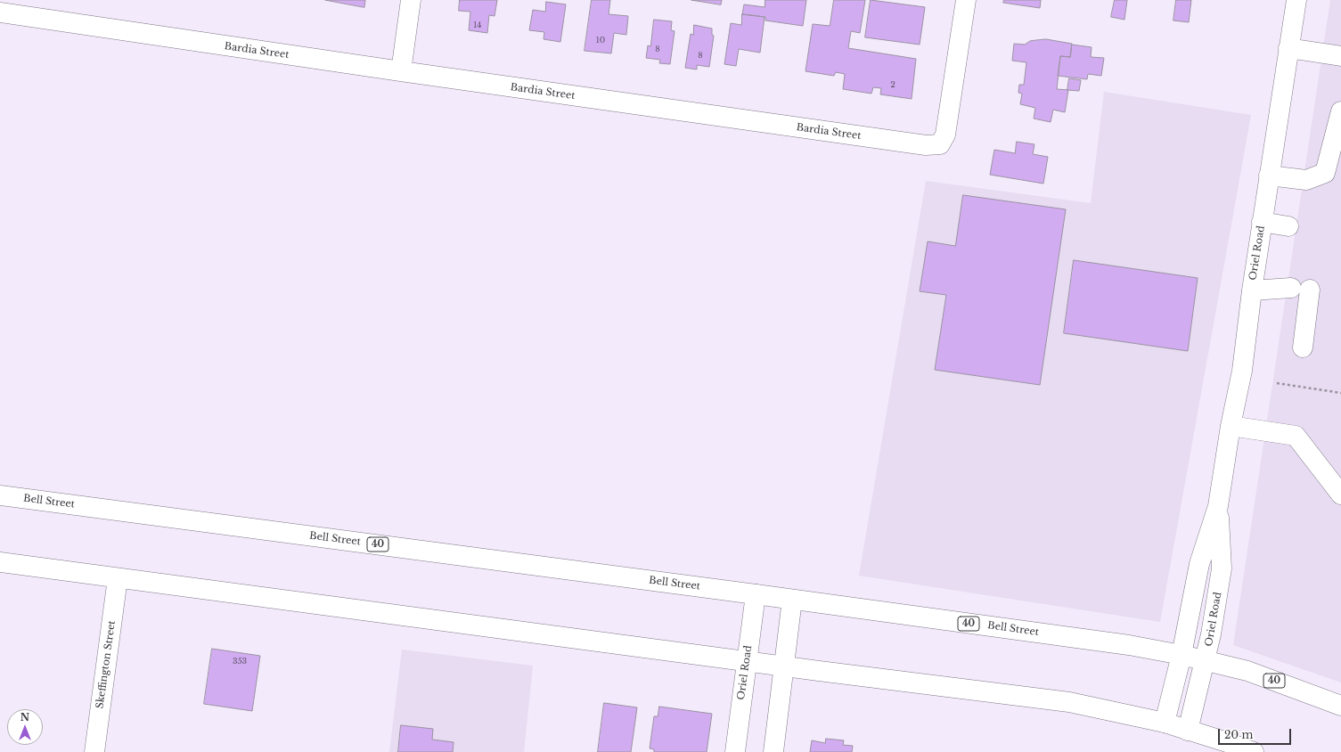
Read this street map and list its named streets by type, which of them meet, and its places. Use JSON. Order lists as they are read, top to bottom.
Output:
{
  "streets": {
    "main road": [
      "Bardia Street",
      "Oriel Road",
      "Bell Street",
      "40",
      "Skeffington Street"
    ]
  },
  "crossings": [
    ["Oriel Road", "Bell Street"]
  ],
  "house_numbers": [
    "14",
    "10",
    "8",
    "8",
    "2",
    "353"
  ],
  "scale_bar": "20 m",
  "north": "top"
}
